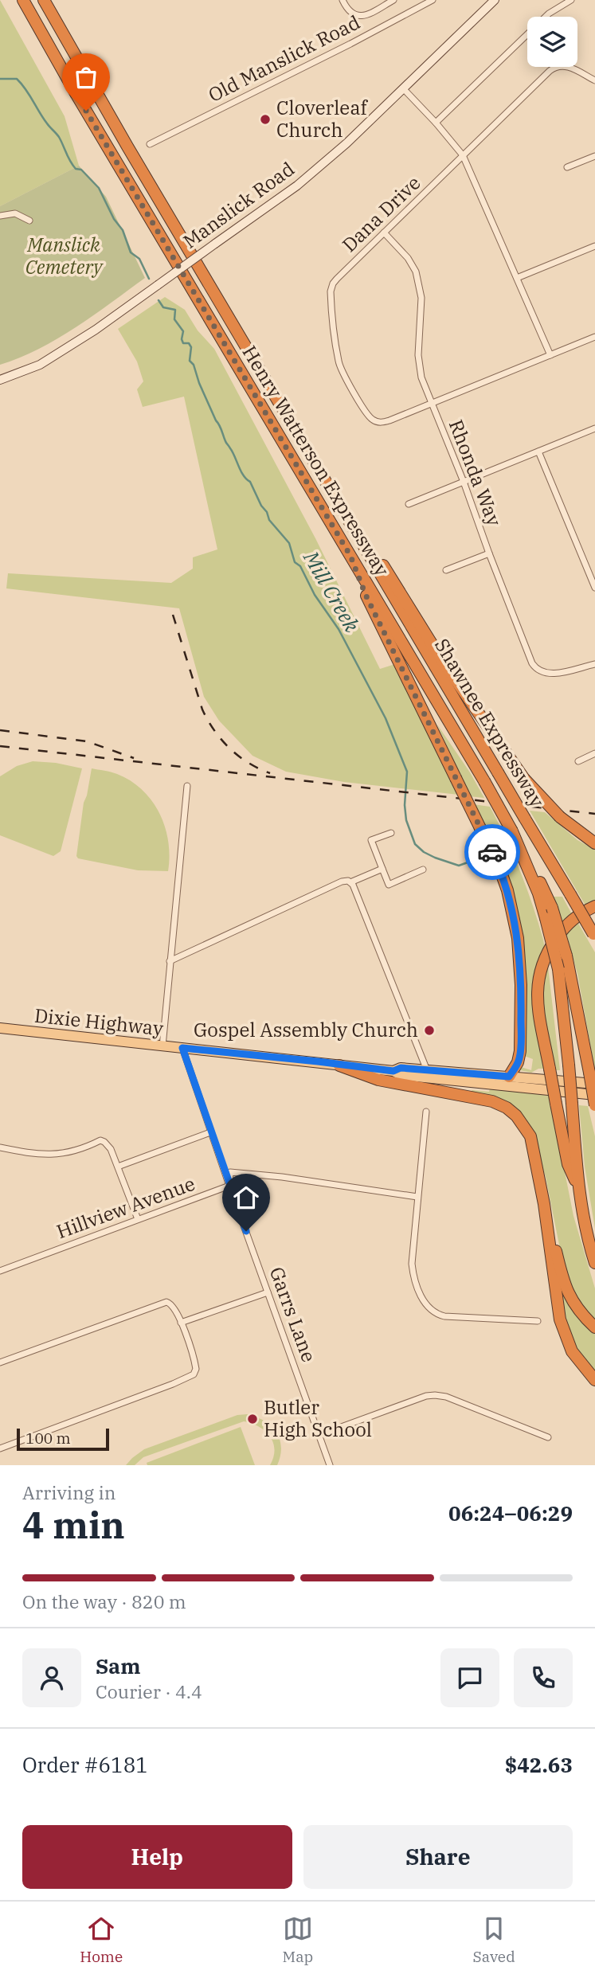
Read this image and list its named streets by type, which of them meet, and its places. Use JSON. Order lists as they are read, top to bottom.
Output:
{
  "streets": {
    "highway": ["Henry Watterson Expressway", "Shawnee Expressway"],
    "main road": ["Manslick Road", "Dixie Highway"],
    "street": [
      "Old Manslick Road",
      "Dana Drive",
      "Rhonda Way",
      "Hillview Avenue",
      "Garrs Lane"
    ]
  },
  "crossings": [
    ["Dana Drive", "Rhonda Way"],
    ["Henry Watterson Expressway", "Shawnee Expressway"],
    ["Dixie Highway", "Garrs Lane"],
    ["Hillview Avenue", "Garrs Lane"]
  ],
  "water": ["Mill Creek"],
  "parks": ["Manslick Cemetery"],
  "places": ["Cloverleaf Church", "Gospel Assembly Church", "Butler High School"],
  "scale_bar": "100 m",
  "page": {
    "scale": "100 m",
    "heading": ["4 min", "Arriving in", "06:24–06:29"],
    "panel": [
      "Sam",
      "Courier · 4.4",
      "Order #6181",
      "$42.63"
    ],
    "bar": "On the way · 820 m",
    "buttons": ["Help", "Share"],
    "tabs": ["Home", "Map", "Saved"]
  }
}
